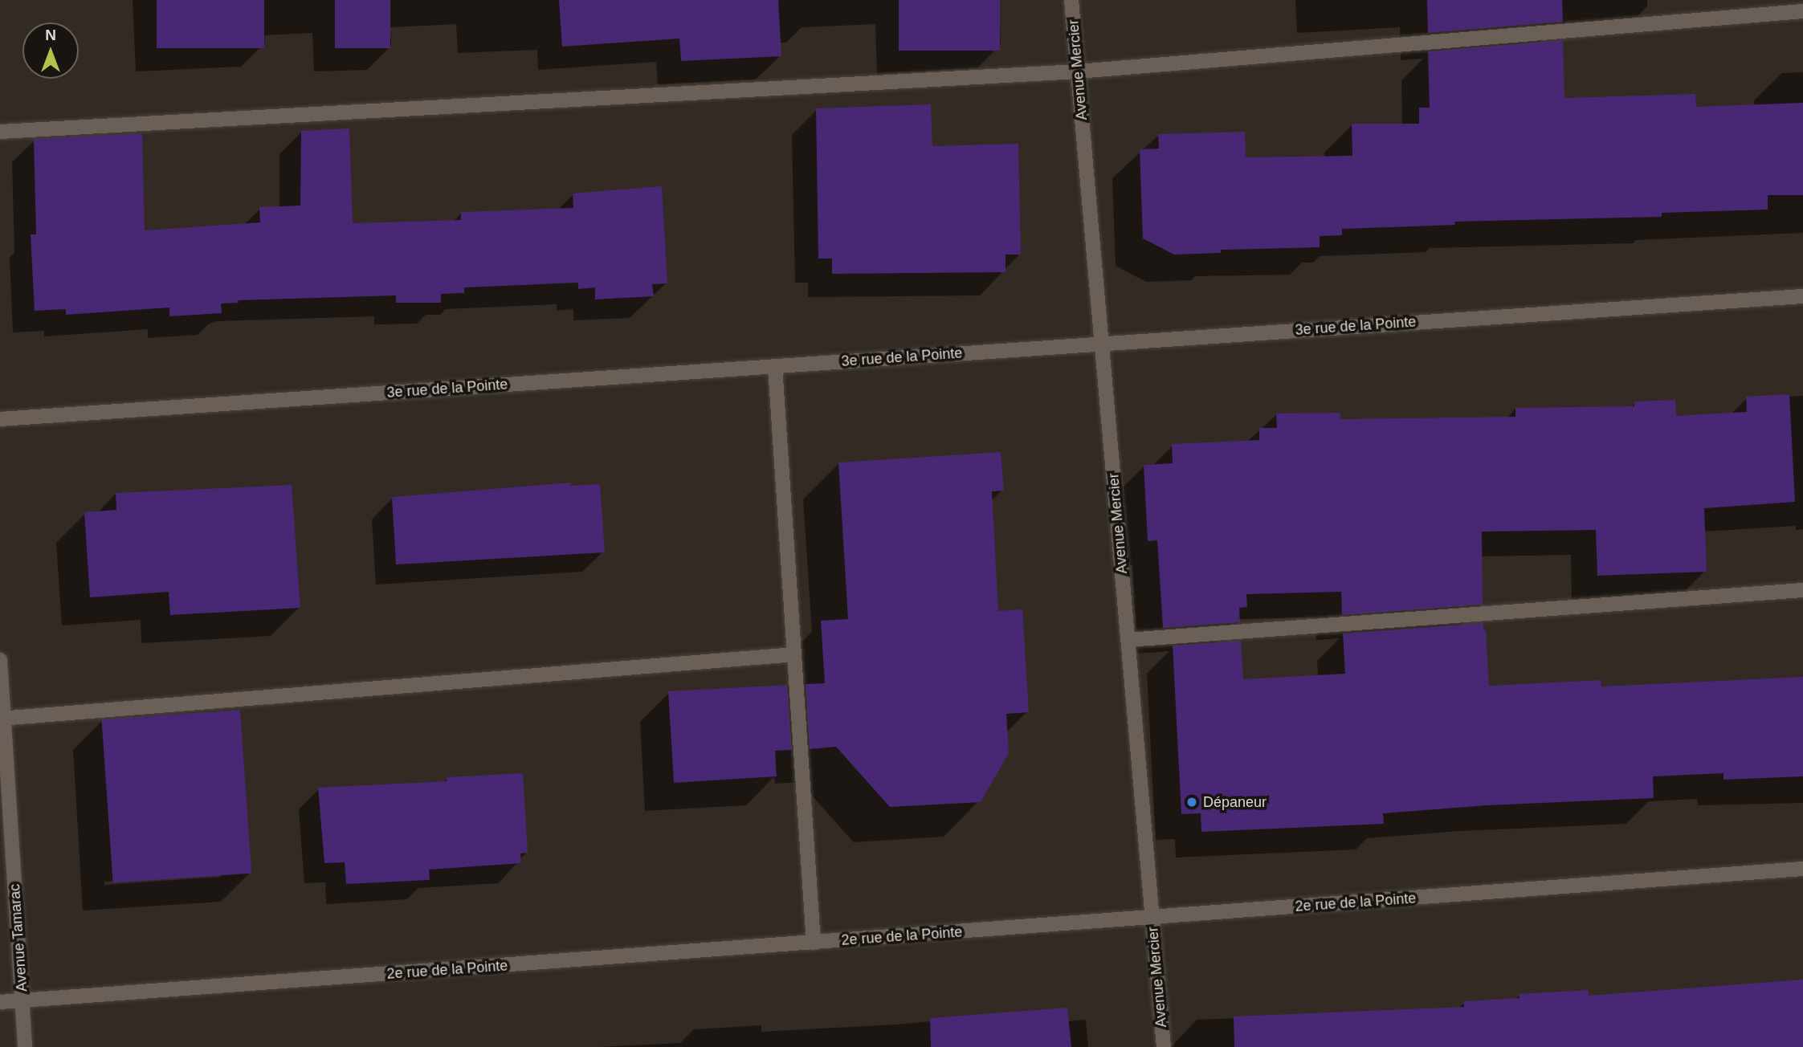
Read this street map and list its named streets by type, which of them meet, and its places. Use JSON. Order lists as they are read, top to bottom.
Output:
{
  "streets": {
    "street": [
      "Avenue Mercier",
      "3e rue de la Pointe",
      "2e rue de la Pointe",
      "Avenue Tamarac"
    ]
  },
  "crossings": [
    ["Avenue Mercier", "3e rue de la Pointe"],
    ["Avenue Mercier", "2e rue de la Pointe"],
    ["2e rue de la Pointe", "Avenue Tamarac"]
  ],
  "places": ["Dépaneur"],
  "north": "top"
}
